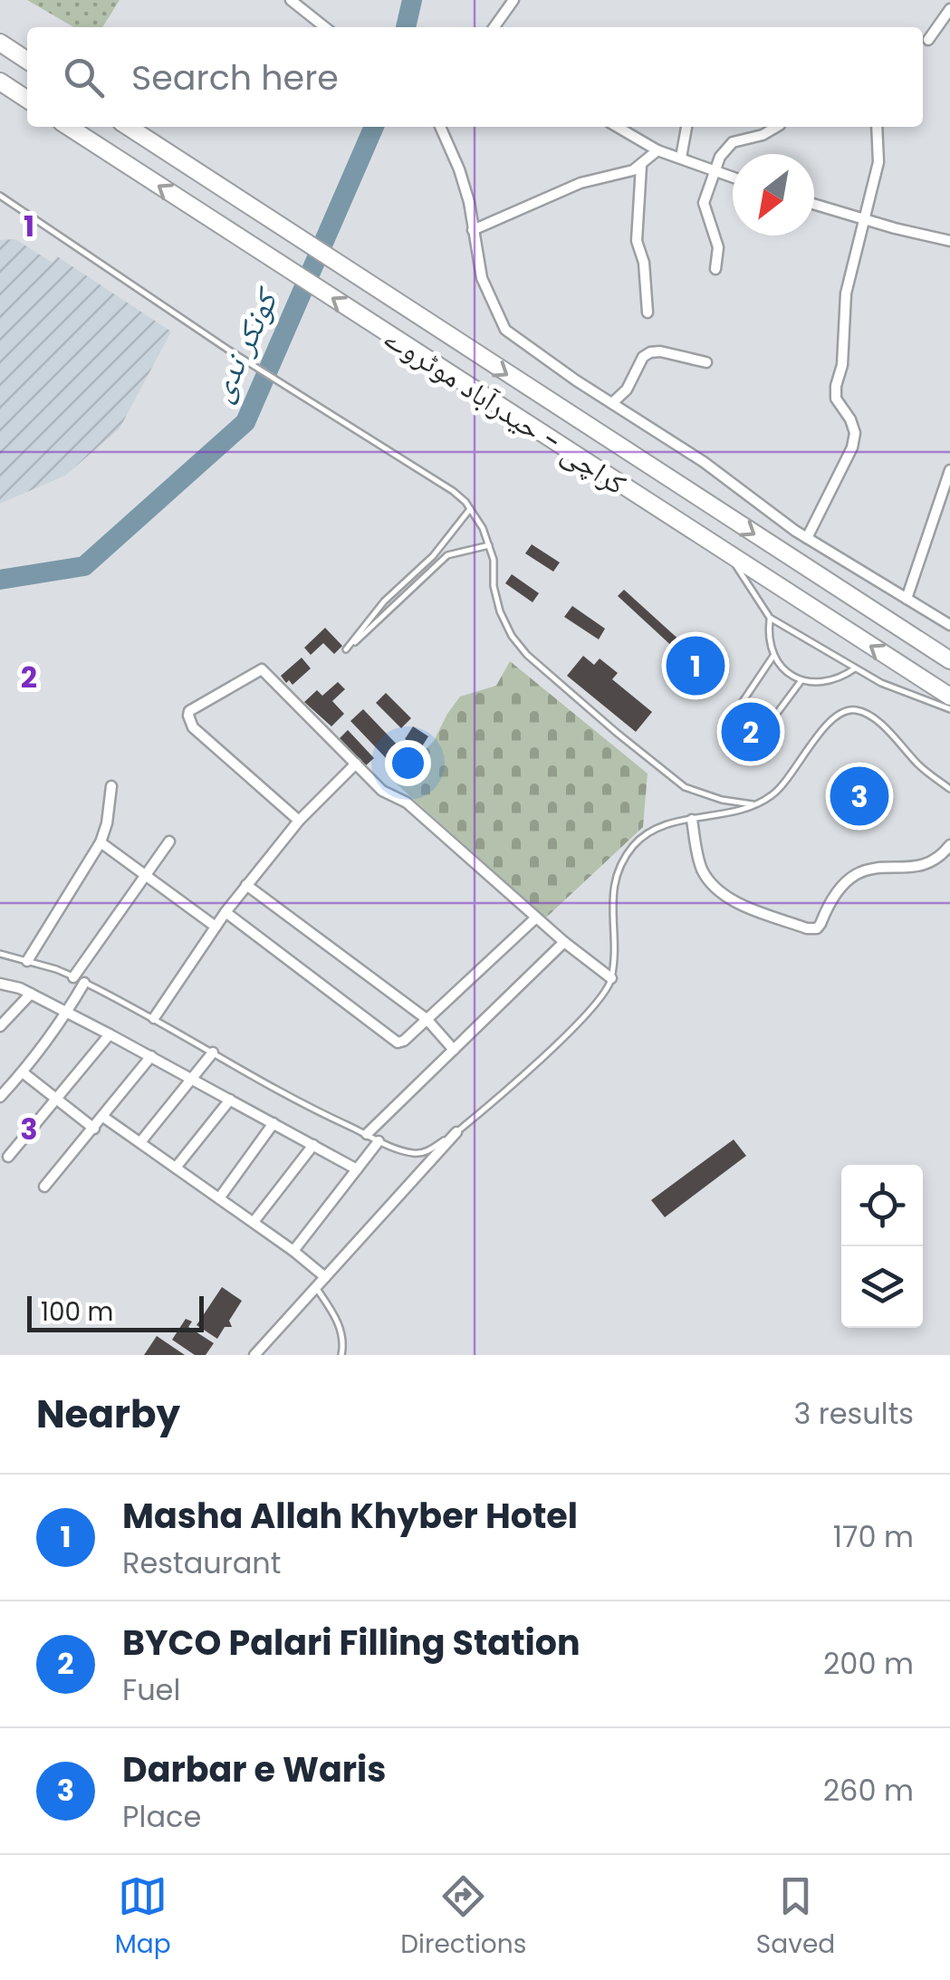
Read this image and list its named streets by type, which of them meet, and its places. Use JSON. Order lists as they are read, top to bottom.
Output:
{
  "streets": {
    "highway": ["کراچی - حیدرآباد موٹروے"]
  },
  "water": ["کونکر ندی"],
  "scale_bar": "100 m",
  "north": "bottom left",
  "page": {
    "search": "Search here",
    "pins": ["1", "2", "3"],
    "scale": "100 m",
    "heading": ["Nearby", "3 results"],
    "list": [
      {
        "mark": "1",
        "name": "Masha Allah Khyber Hotel",
        "note": "Restaurant",
        "value": "170 m"
      },
      {
        "mark": "2",
        "name": "BYCO Palari Filling Station",
        "note": "Fuel",
        "value": "200 m"
      },
      {
        "mark": "3",
        "name": "Darbar e Waris",
        "note": "Place",
        "value": "260 m"
      }
    ],
    "nav": ["Map", "Directions", "Saved"]
  },
  "grid": {
    "rows": ["1", "2", "3"]
  }
}
